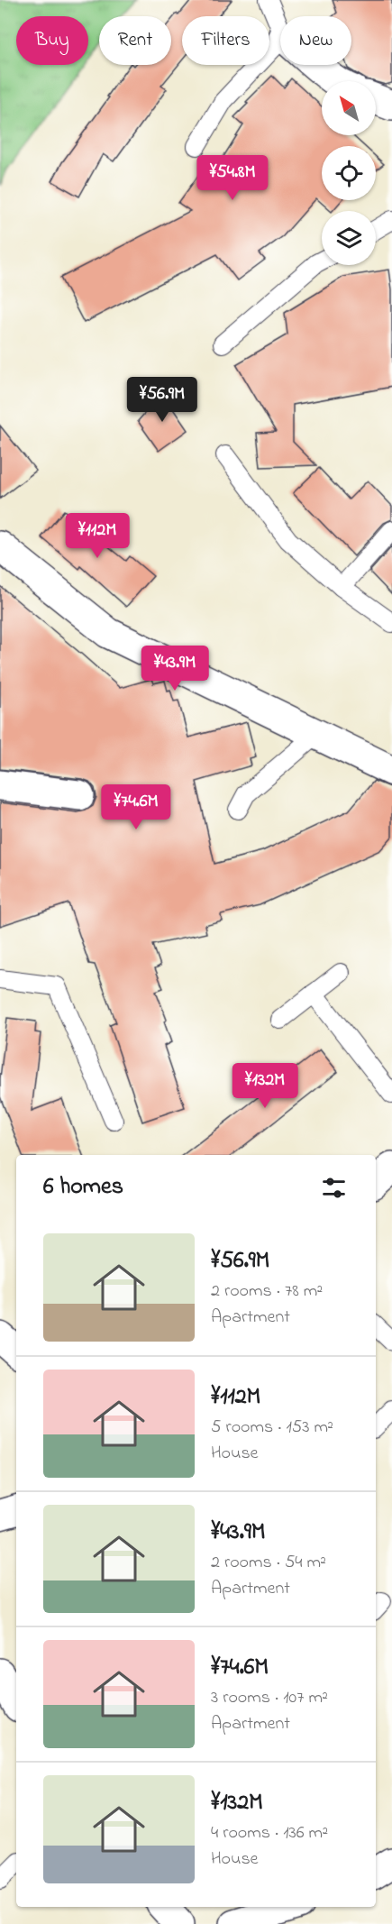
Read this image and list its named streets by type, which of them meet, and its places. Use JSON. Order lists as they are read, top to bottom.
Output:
{
  "north": "top left",
  "page": {
    "chip": [
      "Buy",
      "Rent",
      "Filters",
      "New"
    ],
    "price": [
      "¥54.8M",
      "¥56.9M",
      "¥112M",
      "¥43.9M",
      "¥74.6M",
      "¥132M"
    ],
    "heading": "6 homes",
    "list": [
      {
        "name": "¥56.9M",
        "note": "2 rooms · 78 m² · Apartment"
      },
      {
        "name": "¥112M",
        "note": "5 rooms · 153 m² · House"
      },
      {
        "name": "¥43.9M",
        "note": "2 rooms · 54 m² · Apartment"
      },
      {
        "name": "¥74.6M",
        "note": "3 rooms · 107 m² · Apartment"
      },
      {
        "name": "¥132M",
        "note": "4 rooms · 136 m² · House"
      }
    ]
  }
}
